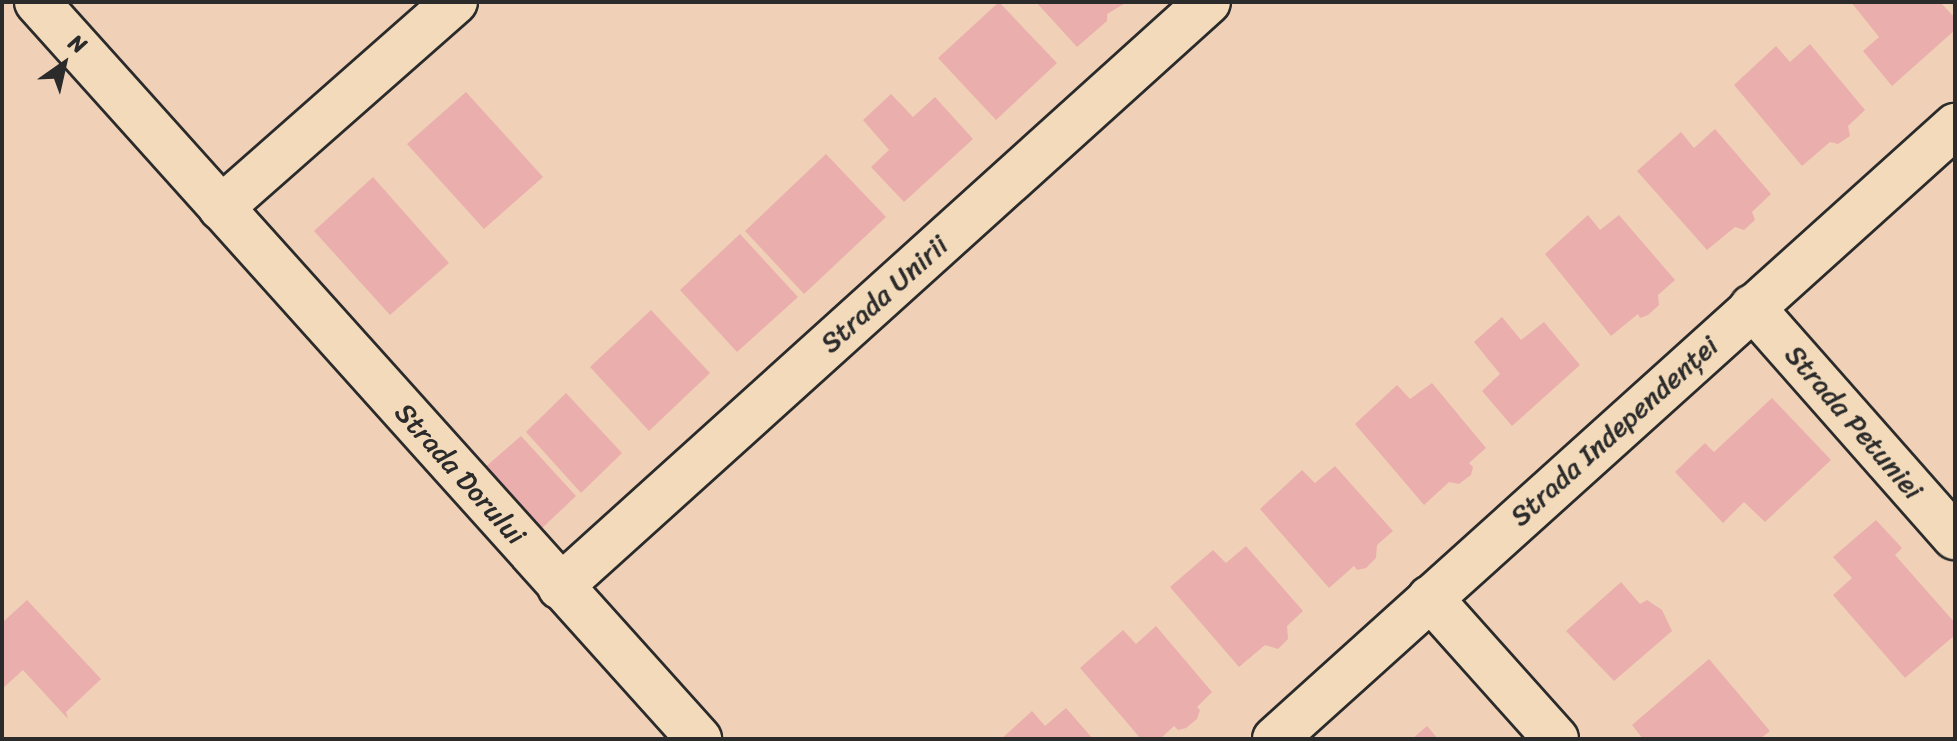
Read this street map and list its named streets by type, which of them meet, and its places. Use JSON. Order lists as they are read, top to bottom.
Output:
{
  "streets": {
    "street": [
      "Strada Unirii",
      "Strada Petuniei",
      "Strada Independenței",
      "Strada Dorului"
    ]
  },
  "crossings": [
    ["Strada Unirii", "Strada Dorului"],
    ["Strada Petuniei", "Strada Independenței"]
  ],
  "north": "top right"
}
